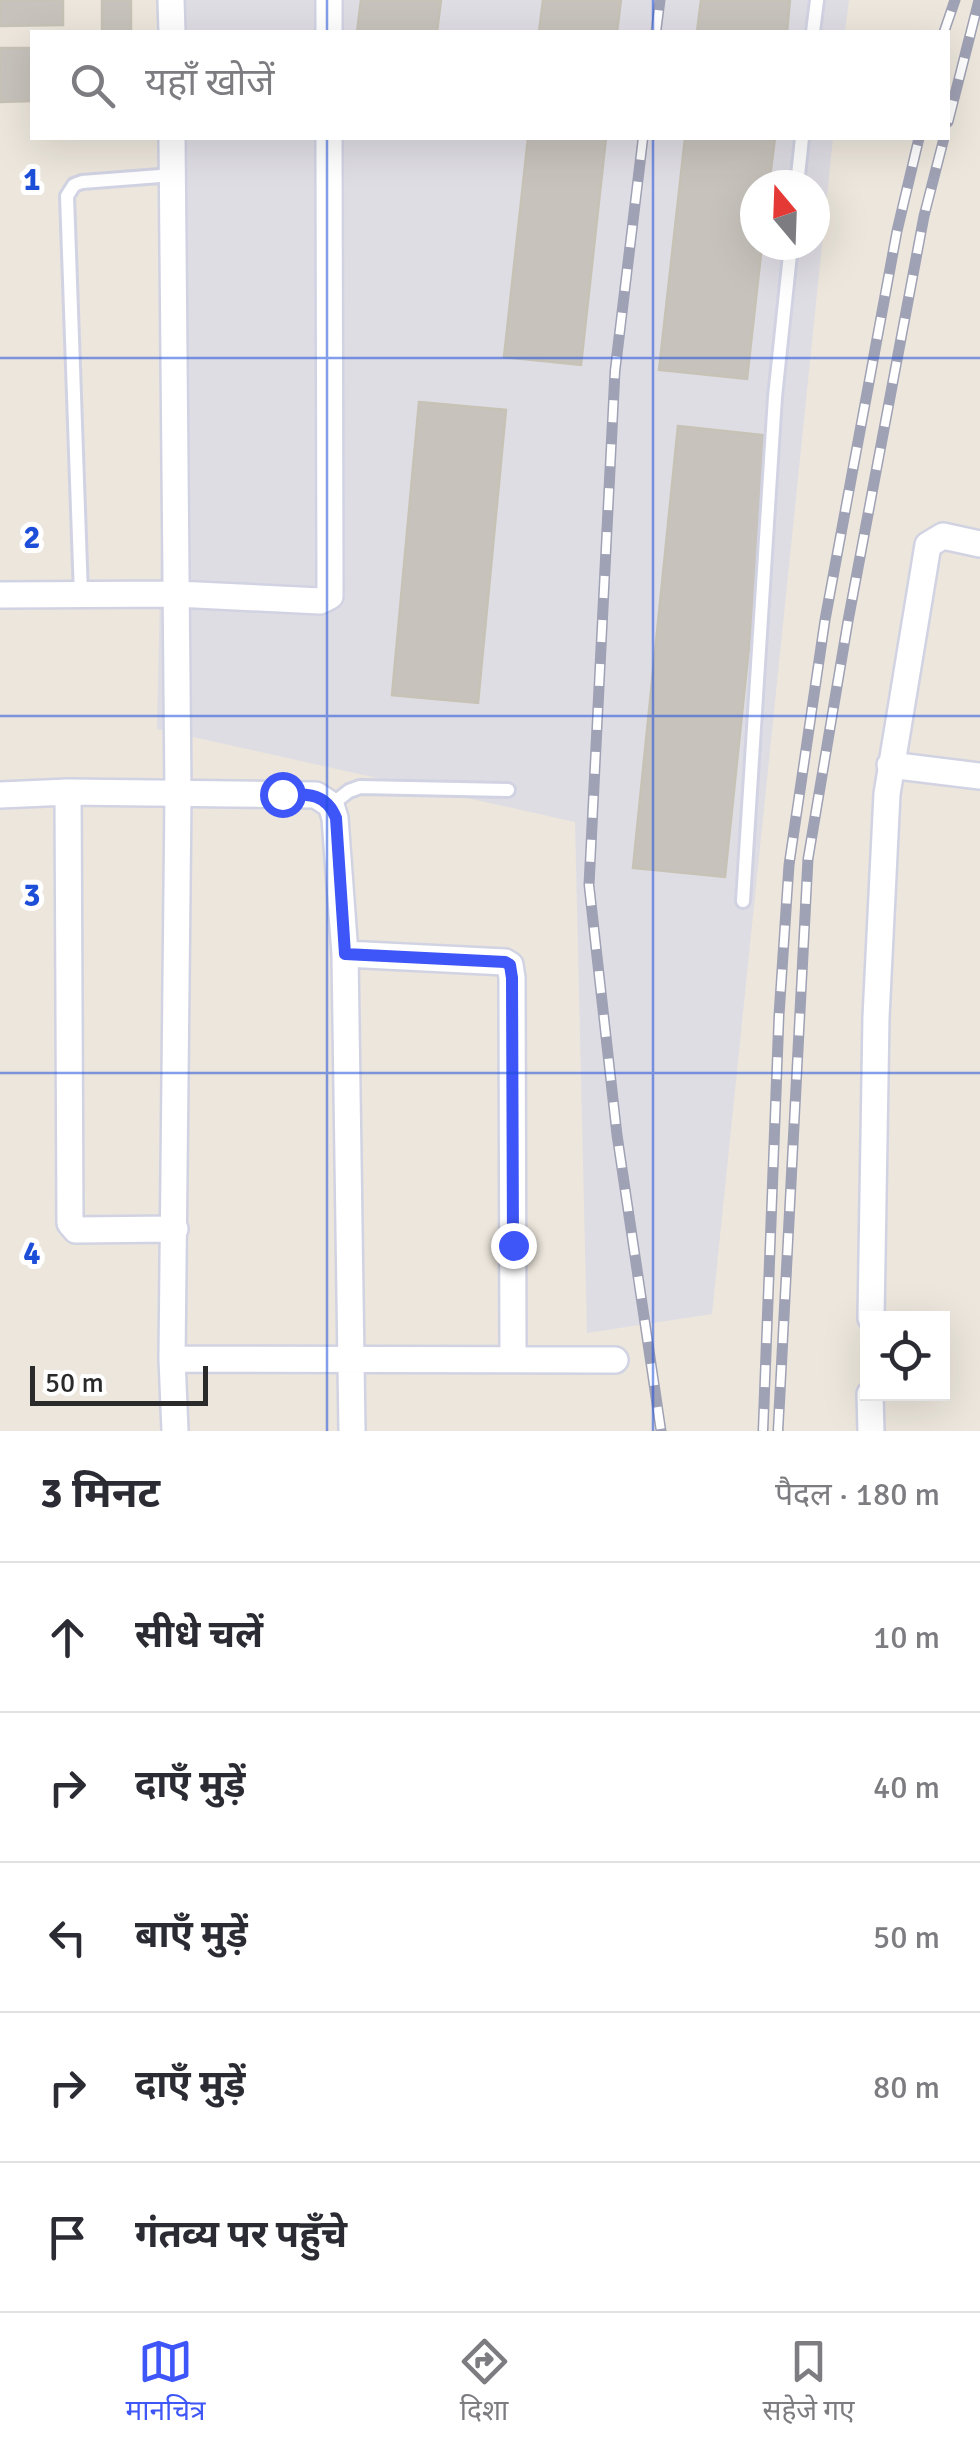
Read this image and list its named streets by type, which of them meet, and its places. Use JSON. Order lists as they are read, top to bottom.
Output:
{
  "scale_bar": "50 m",
  "north": "top",
  "page": {
    "search": "यहाँ खोजें",
    "scale": "50 m",
    "heading": ["3 मिनट", "पैदल · 180 m"],
    "list": [
      ["सीधे चलें", "10 m"],
      ["दाएँ मुड़ें", "40 m"],
      ["बाएँ मुड़ें", "50 m"],
      ["दाएँ मुड़ें", "80 m"],
      "गंतव्य पर पहुँचे"
    ],
    "nav": ["मानचित्र", "दिशा", "सहेजे गए"]
  },
  "grid": {
    "rows": [
      "1",
      "2",
      "3",
      "4"
    ]
  }
}
